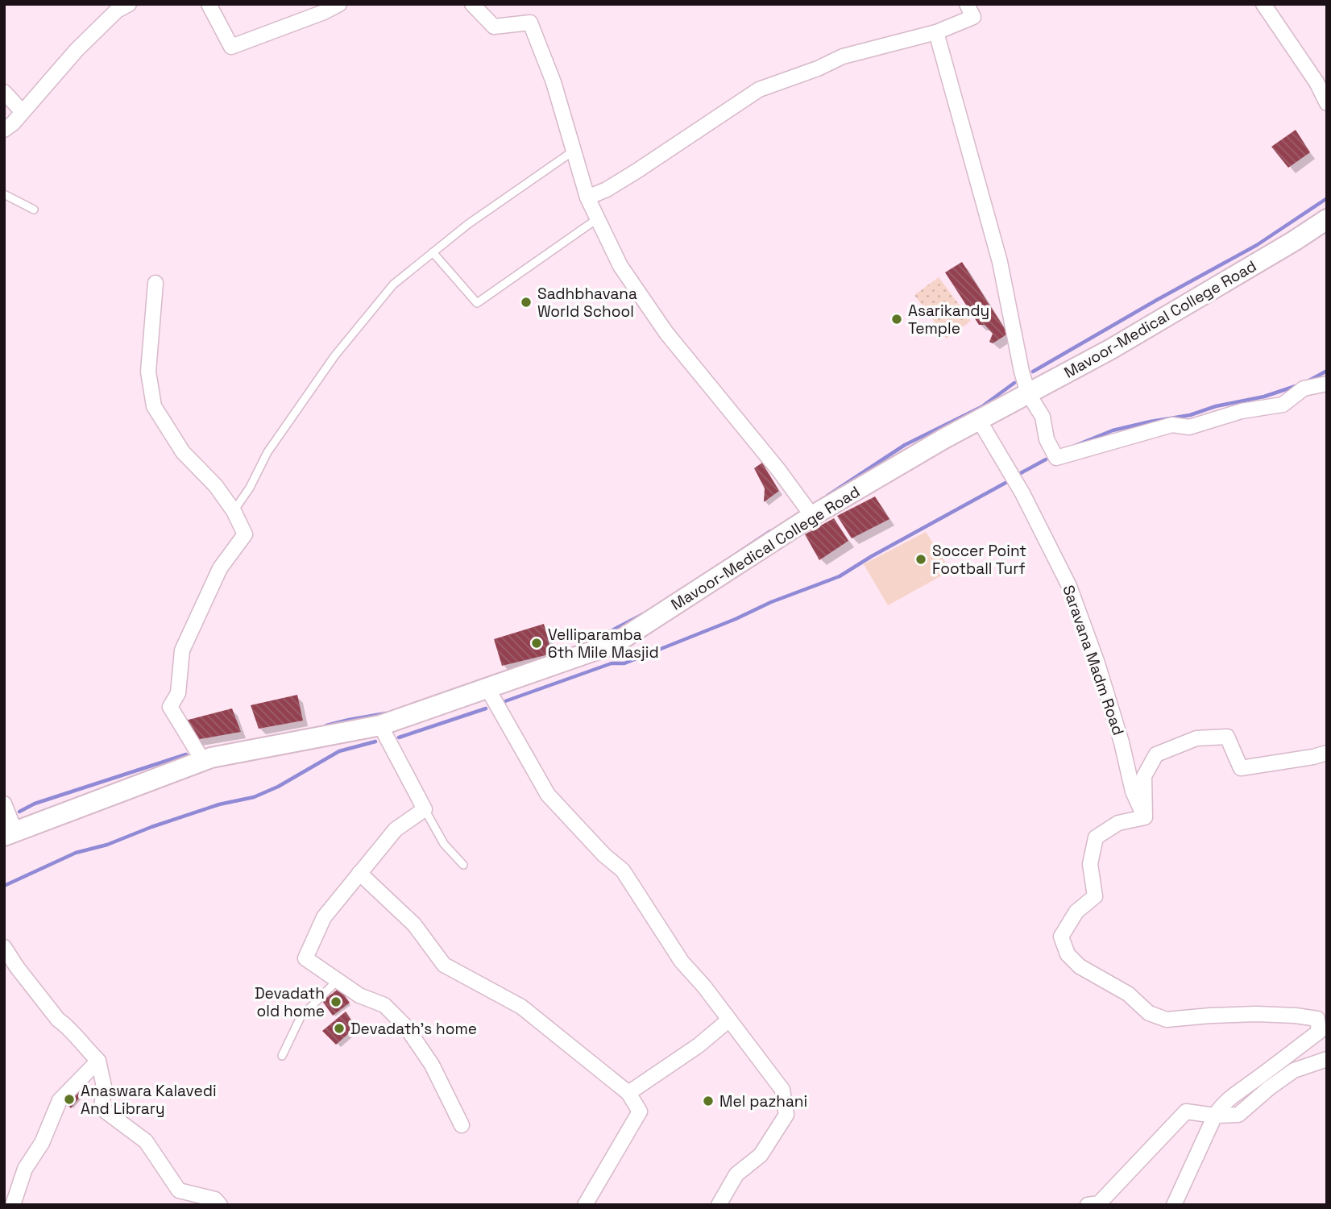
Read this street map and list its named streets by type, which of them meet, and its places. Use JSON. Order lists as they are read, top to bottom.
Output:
{
  "streets": {
    "main road": ["Mavoor-Medical College Road"],
    "street": ["Saravana Madm Road"]
  },
  "crossings": [
    ["Mavoor-Medical College Road", "Saravana Madm Road"]
  ],
  "places": [
    "Sadhbhavana World School",
    "Asarikandy Temple",
    "Soccer Point Football Turf",
    "Velliparamba 6th Mile Masjid",
    "Devadath old home",
    "Devadath's home",
    "Anaswara Kalavedi And Library",
    "Mel pazhani"
  ]
}
